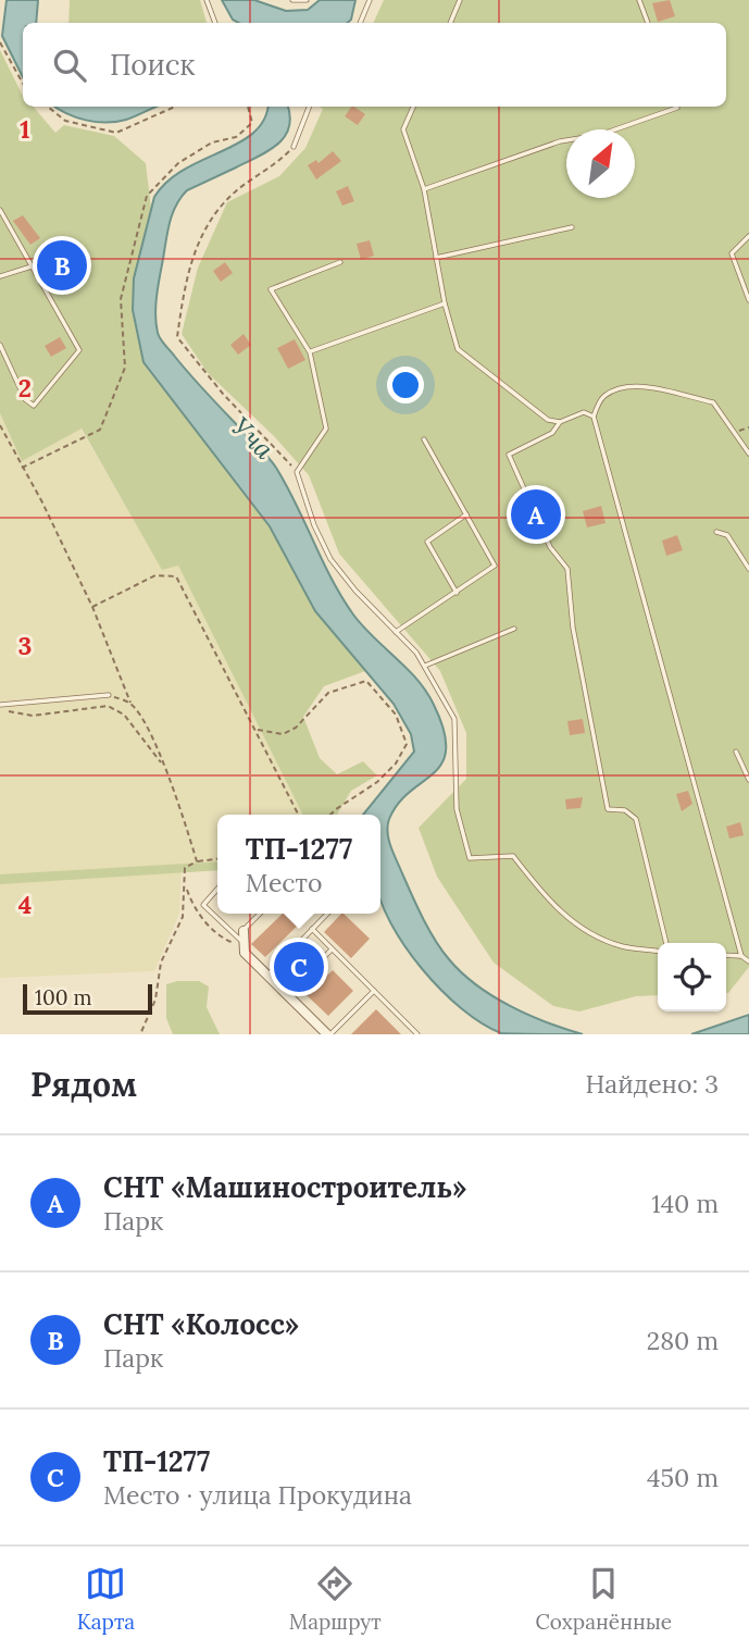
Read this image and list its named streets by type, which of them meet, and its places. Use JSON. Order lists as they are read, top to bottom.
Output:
{
  "water": ["Уча"],
  "scale_bar": "100 m",
  "north": "top right",
  "page": {
    "search": "Поиск",
    "pins": ["B", "A", "C"],
    "popup": ["ТП-1277", "Место"],
    "scale": "100 m",
    "heading": ["Рядом", "Найдено: 3"],
    "list": [
      {
        "mark": "A",
        "name": "СНТ «Машиностроитель»",
        "note": "Парк",
        "value": "140 m"
      },
      {
        "mark": "B",
        "name": "СНТ «Колосс»",
        "note": "Парк",
        "value": "280 m"
      },
      {
        "mark": "C",
        "name": "ТП-1277",
        "note": "Место · улица Прокудина",
        "value": "450 m"
      }
    ],
    "nav": ["Карта", "Маршрут", "Сохранённые"]
  },
  "grid": {
    "rows": [
      "1",
      "2",
      "3",
      "4"
    ]
  }
}
